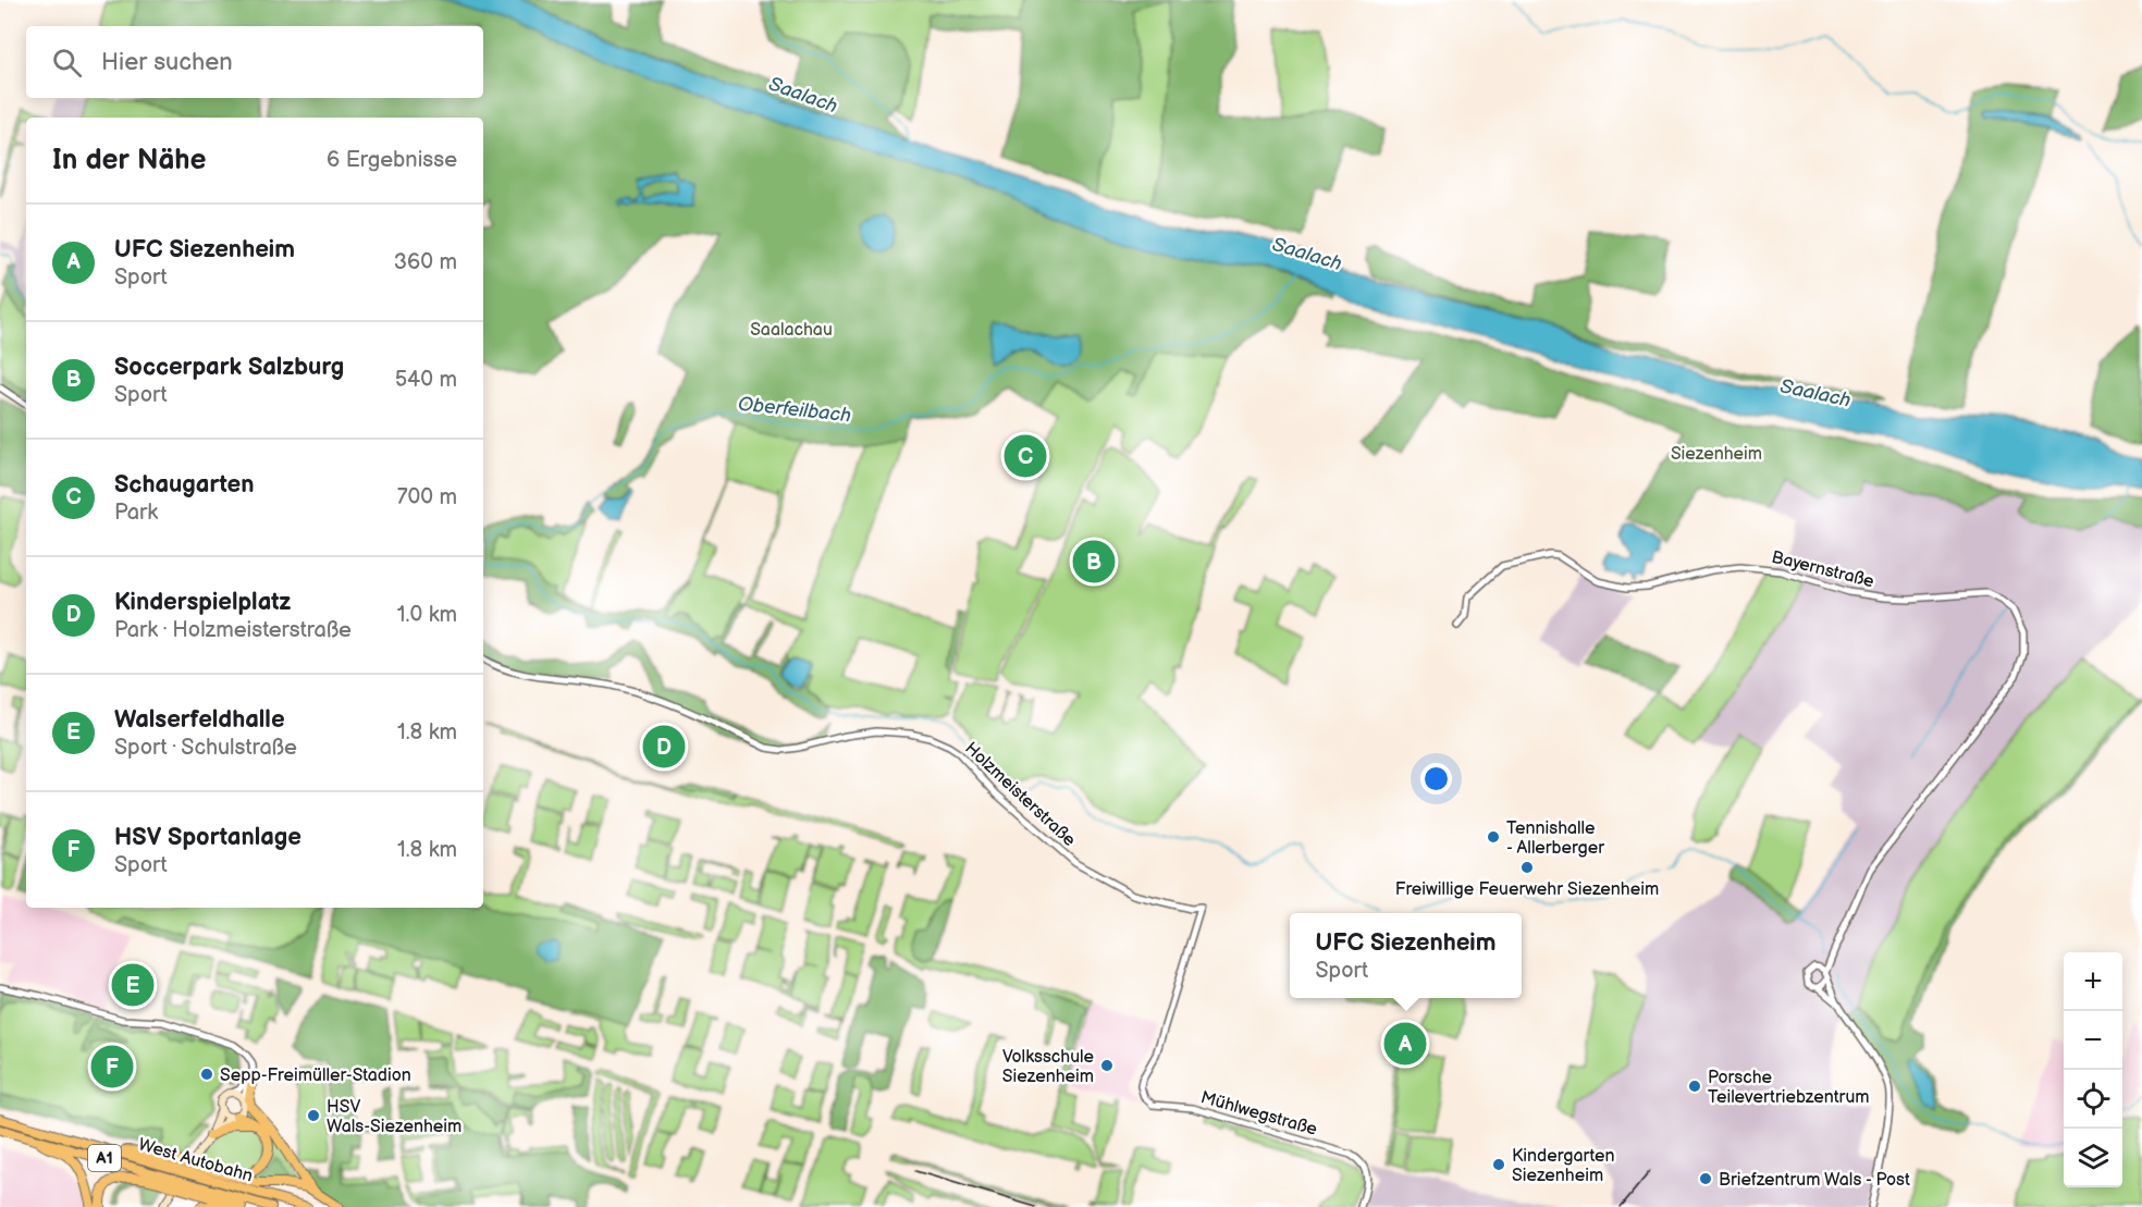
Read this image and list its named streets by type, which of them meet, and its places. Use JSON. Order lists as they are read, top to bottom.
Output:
{
  "streets": {
    "highway": ["A1", "West Autobahn"],
    "street": ["Bayernstraße", "Holzmeisterstraße", "Mühlwegstraße"]
  },
  "crossings": [
    ["Holzmeisterstraße", "Mühlwegstraße"]
  ],
  "water": ["Saalach", "Oberfeilbach"],
  "parks": ["Saalachau", "Siezenheim"],
  "places": [
    "Tennishalle - Allerberger",
    "Freiwillige Feuerwehr Siezenheim",
    "Volksschule Siezenheim",
    "Sepp-Freimüller-Stadion",
    "Porsche Teilevertriebzentrum",
    "HSV Wals-Siezenheim",
    "Kindergarten Siezenheim",
    "Briefzentrum Wals - Post"
  ],
  "page": {
    "search": "Hier suchen",
    "heading": ["In der Nähe", "6 Ergebnisse"],
    "list": [
      {
        "mark": "A",
        "name": "UFC Siezenheim",
        "note": "Sport",
        "value": "360 m"
      },
      {
        "mark": "B",
        "name": "Soccerpark Salzburg",
        "note": "Sport",
        "value": "540 m"
      },
      {
        "mark": "C",
        "name": "Schaugarten",
        "note": "Park",
        "value": "700 m"
      },
      {
        "mark": "D",
        "name": "Kinderspielplatz",
        "note": "Park · Holzmeisterstraße",
        "value": "1.0 km"
      },
      {
        "mark": "E",
        "name": "Walserfeldhalle",
        "note": "Sport · Schulstraße",
        "value": "1.8 km"
      },
      {
        "mark": "F",
        "name": "HSV Sportanlage",
        "note": "Sport",
        "value": "1.8 km"
      }
    ],
    "pins": [
      "C",
      "B",
      "D",
      "E",
      "A",
      "F"
    ],
    "popup": ["UFC Siezenheim", "Sport"],
    "map_buttons": ["+", "−"]
  }
}
